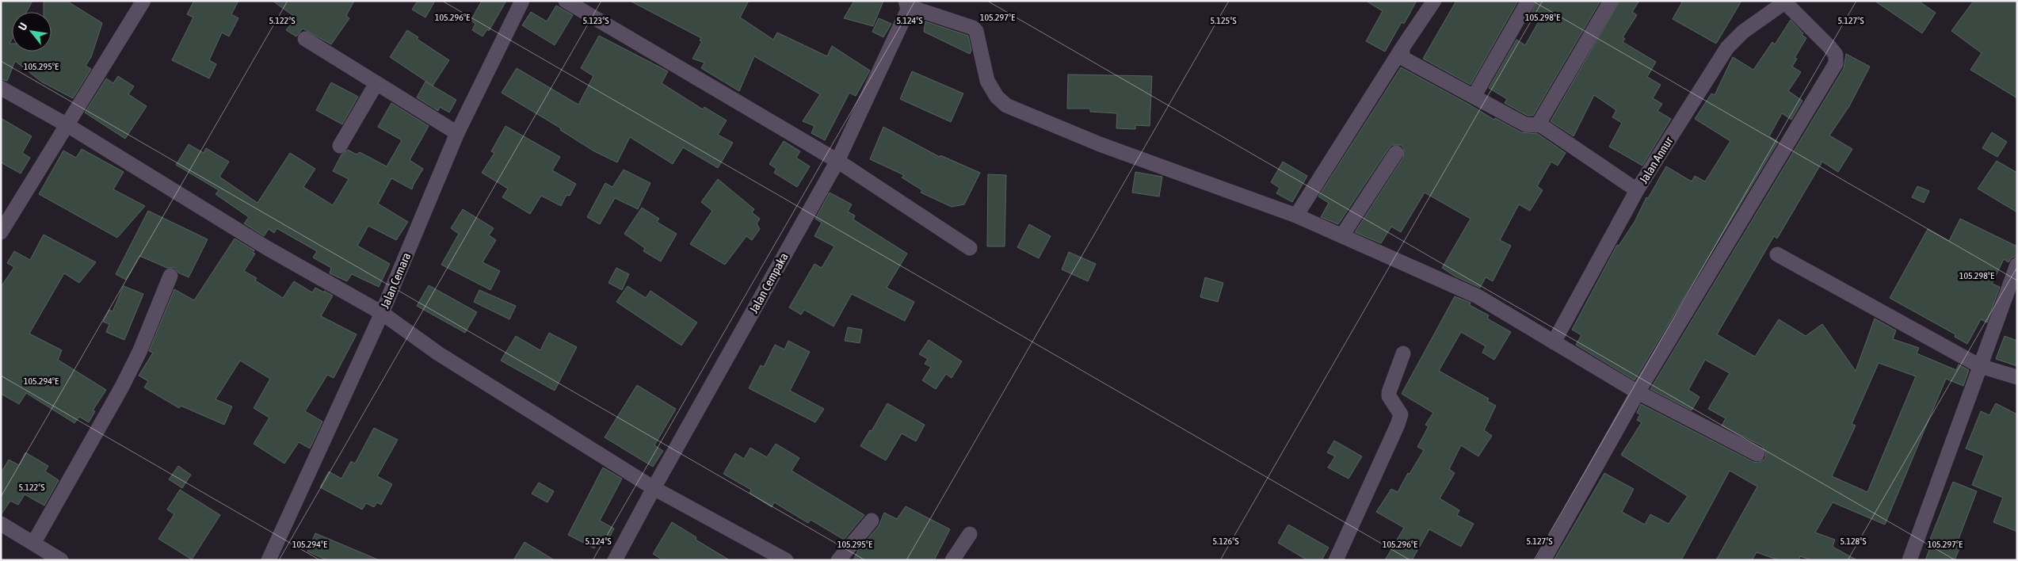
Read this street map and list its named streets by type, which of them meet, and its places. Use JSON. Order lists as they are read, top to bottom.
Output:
{
  "streets": {
    "street": ["Jalan Annur", "Jalan Cemara", "Jalan Cempaka"]
  },
  "north": "top left",
  "coordinates": [
    "105.296°E",
    "105.297°E",
    "105.298°E",
    "5.122°S",
    "5.123°S",
    "5.124°S",
    "5.125°S",
    "5.127°S",
    "105.295°E",
    "105.294°E",
    "5.126°S",
    "5.128°S"
  ]
}
